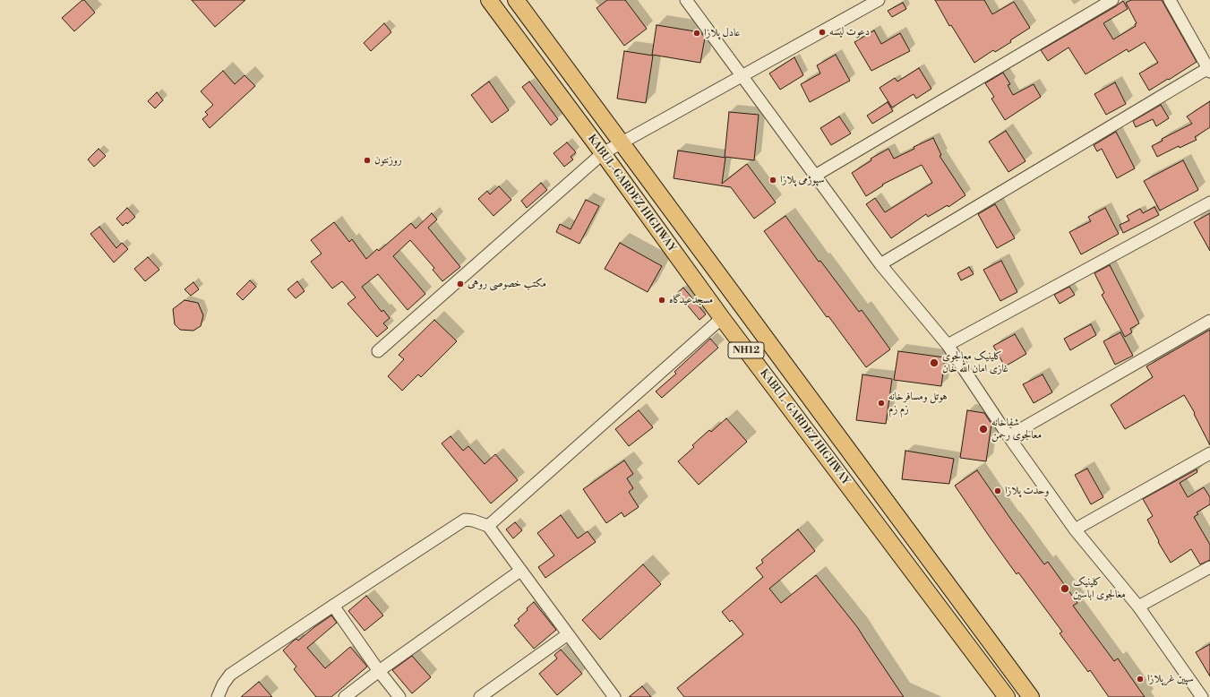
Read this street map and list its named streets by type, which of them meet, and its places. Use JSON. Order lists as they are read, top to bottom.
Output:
{
  "streets": {
    "highway": ["KABUL-GARDEZ HIGHWAY", "NH12"]
  },
  "places": [
    "دعوت لیسه",
    "عادل پلازا",
    "روزنتون",
    "سپوژمی پلازا",
    "مکتب خصوصی روهی",
    "مسجدعیدگاه",
    "کلینیک معالجوی غازی امان الله خان",
    "هوتل ومسافرخانه زم زم",
    "شفاخانه معالجوی رحمن",
    "وحدت پلازا",
    "کلینیک معالجوی اباسین",
    "سپین غرپلازا"
  ]
}
